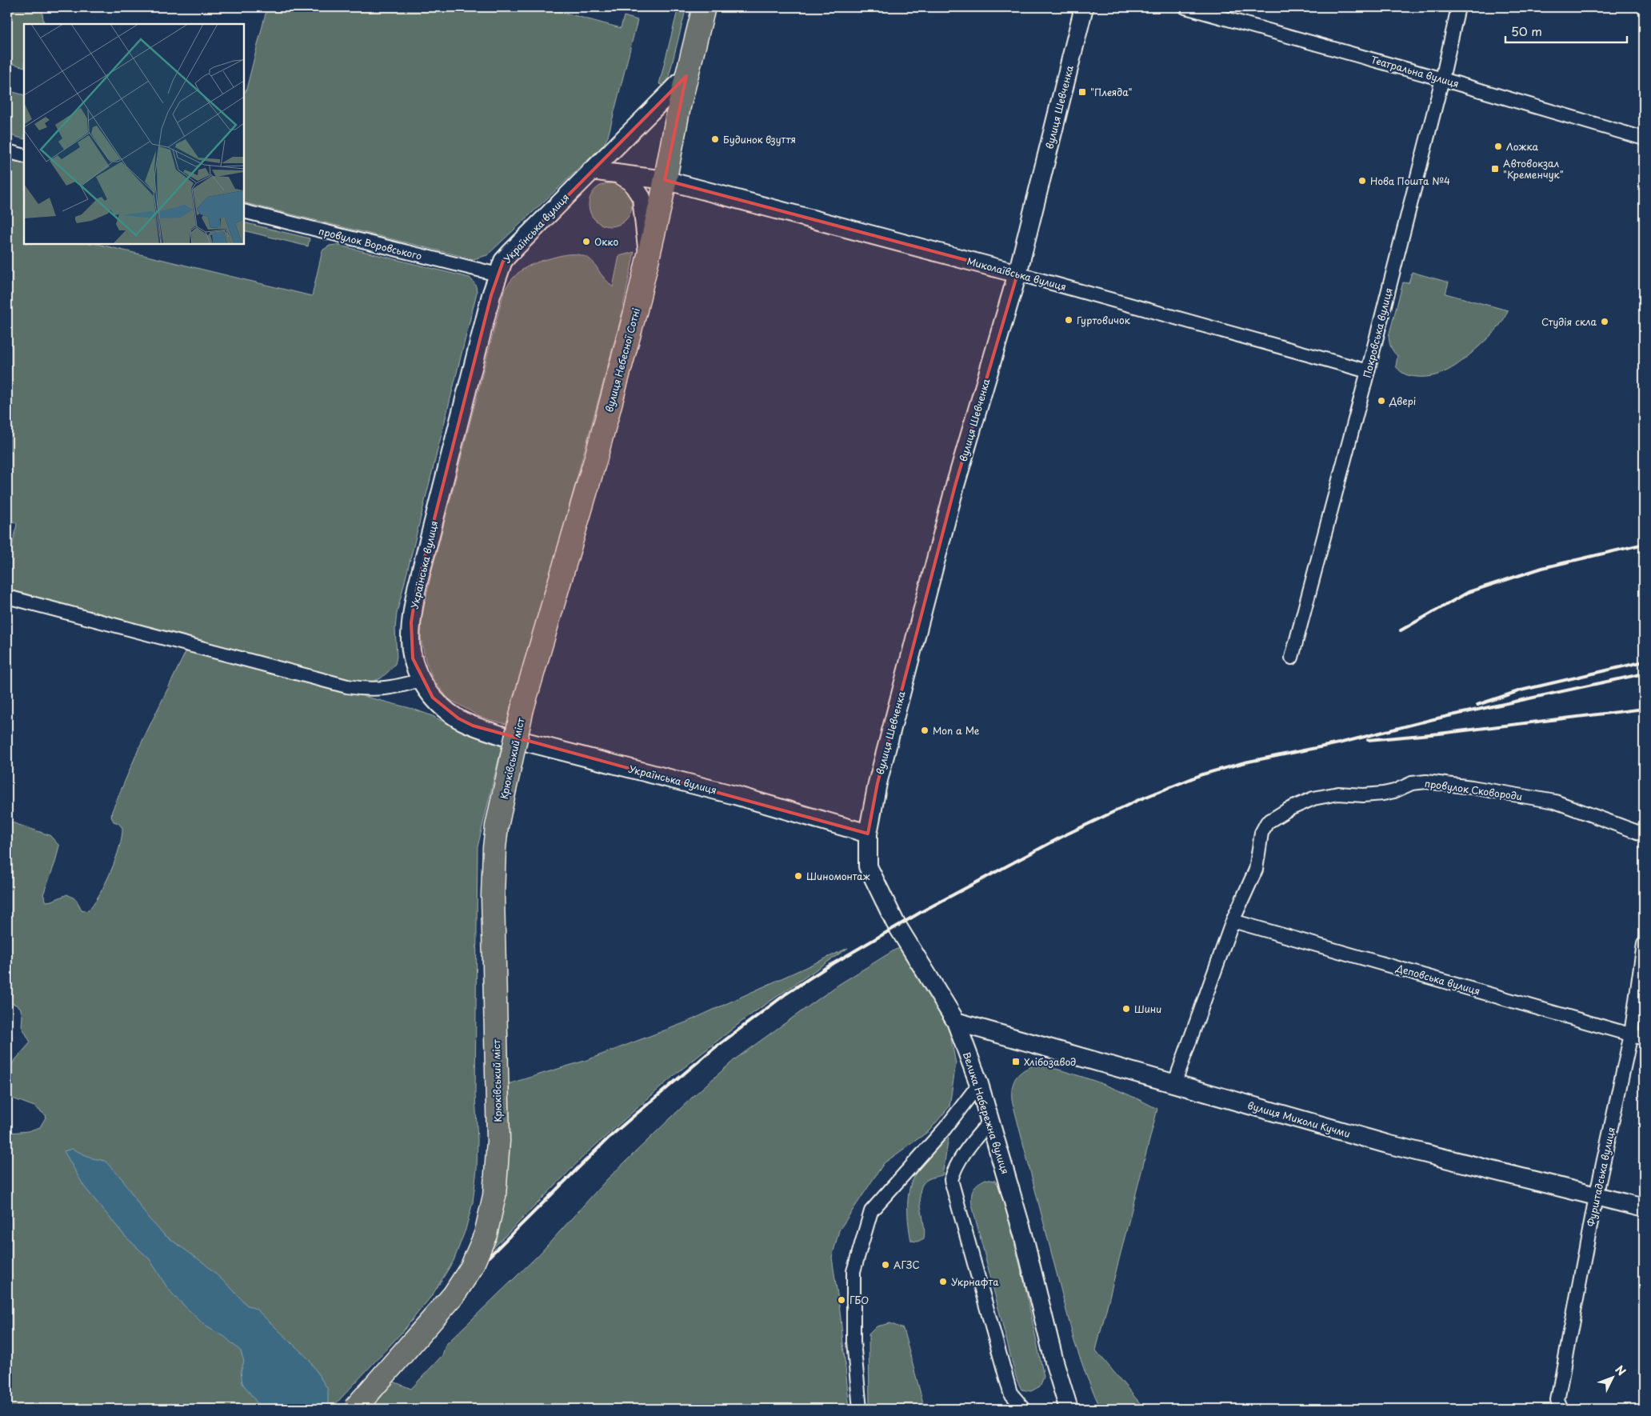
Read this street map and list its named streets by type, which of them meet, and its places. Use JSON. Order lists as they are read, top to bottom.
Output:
{
  "streets": {
    "highway": ["вулиця Небесної Сотні", "Крюківський міст"],
    "street": [
      "Театральна вулиця",
      "вулиця Шевченка",
      "Українська вулиця",
      "провулок Воровського",
      "Миколаївська вулиця",
      "Покровська вулиця",
      "провулок Сковороди",
      "Деповська вулиця",
      "Велика Набережна вулиця",
      "вулиця Миколи Кучми",
      "Фурштадська вулиця"
    ]
  },
  "crossings": [
    ["Театральна вулиця", "Покровська вулиця"],
    ["вулиця Шевченка", "Українська вулиця"],
    ["вулиця Шевченка", "Миколаївська вулиця"],
    ["вулиця Шевченка", "Велика Набережна вулиця"],
    ["Українська вулиця", "провулок Воровського"],
    ["Українська вулиця", "Миколаївська вулиця"],
    ["Українська вулиця", "вулиця Небесної Сотні"],
    ["Українська вулиця", "Велика Набережна вулиця"],
    ["Миколаївська вулиця", "Покровська вулиця"],
    ["Миколаївська вулиця", "вулиця Небесної Сотні"],
    ["вулиця Небесної Сотні", "Крюківський міст"],
    ["провулок Сковороди", "Деповська вулиця"],
    ["провулок Сковороди", "вулиця Миколи Кучми"],
    ["Деповська вулиця", "Фурштадська вулиця"],
    ["Велика Набережна вулиця", "вулиця Миколи Кучми"],
    ["вулиця Миколи Кучми", "Фурштадська вулиця"]
  ],
  "places": {
    "transit": ["\"Плеяда\"", "Автовокзал \"Кременчук\"", "Хлібозавод"],
    "other": [
      "Будинок взуття",
      "Ложка",
      "Нова Пошта №4",
      "Окко",
      "Гуртовичок",
      "Студія скла",
      "Двері",
      "Mon a Me",
      "Шиномонтаж",
      "Шини",
      "АГЗС",
      "Укрнафта",
      "ГБО"
    ]
  },
  "scale_bar": "50 m",
  "north": "top right"
}
